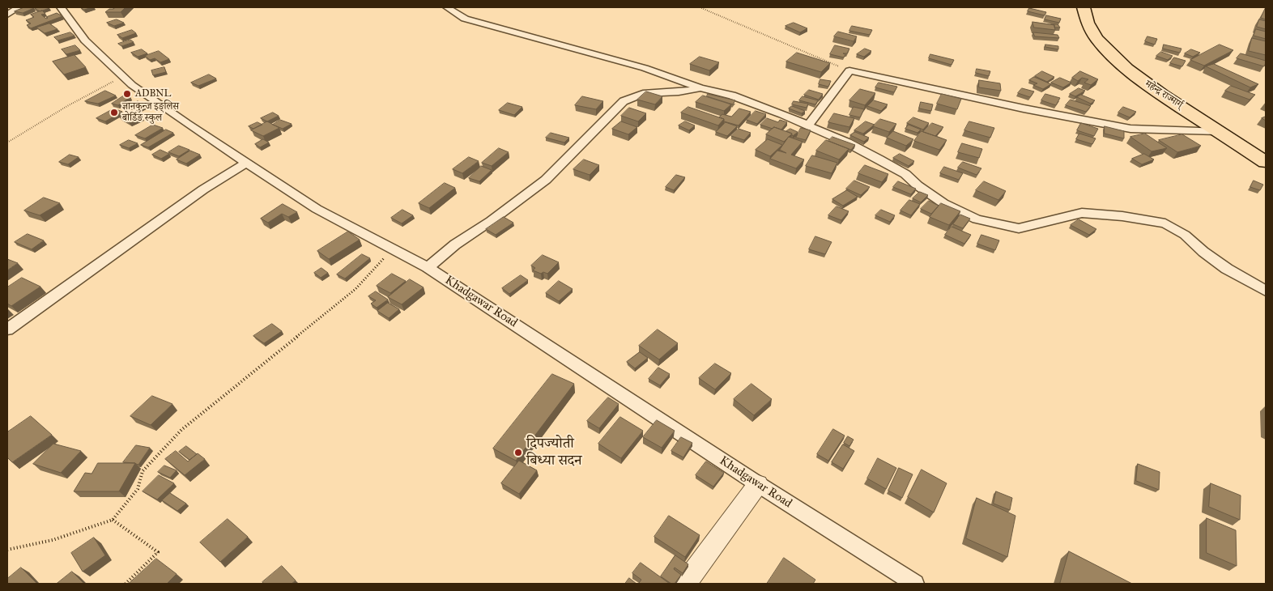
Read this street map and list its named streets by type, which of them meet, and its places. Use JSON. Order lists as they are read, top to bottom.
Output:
{
  "streets": {
    "highway": ["महेन्द्र राज्मार्ग्"],
    "street": ["Khadgawar Road"]
  },
  "places": ["ADBNL", "ज्ञानकुन्ज इङ्लिस बोर्डिङ स्कुल", "दिपज्योती बिध्या सदन"]
}
